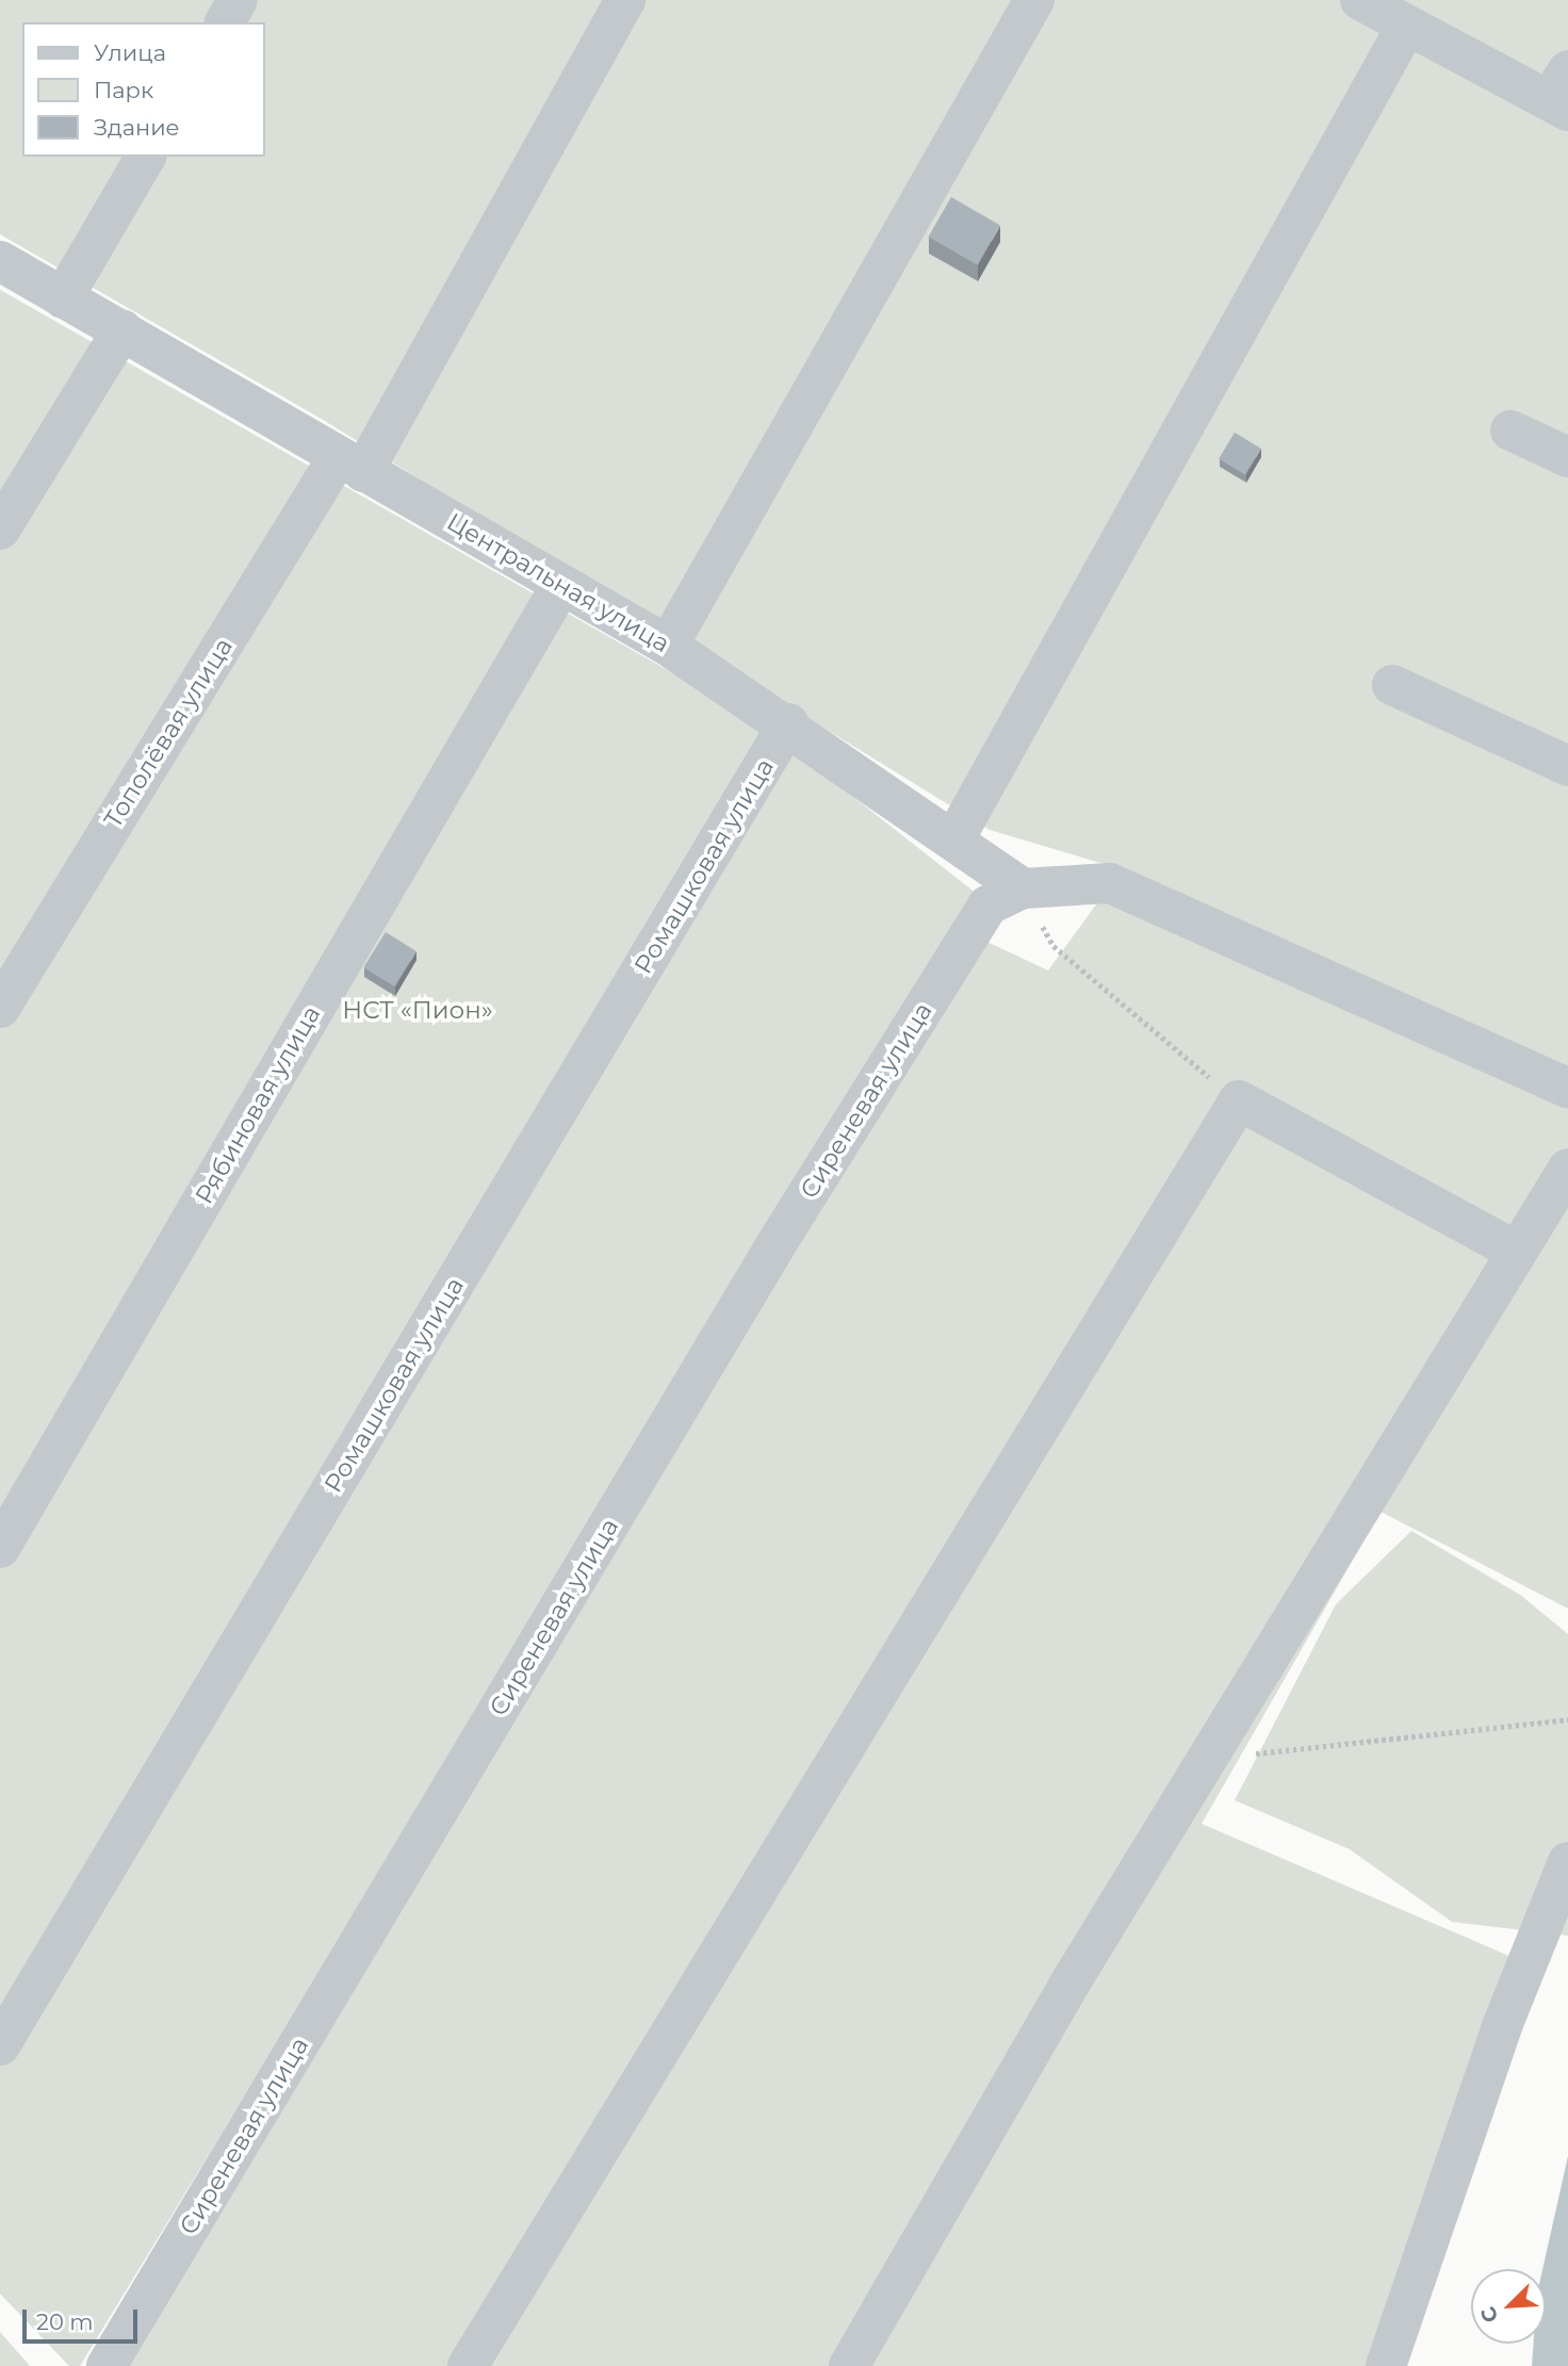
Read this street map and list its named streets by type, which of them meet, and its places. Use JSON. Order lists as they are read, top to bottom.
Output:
{
  "streets": {
    "street": [
      "Центральная улица",
      "Тополёвая улица",
      "Ромашковая улица",
      "Сиреневая улица",
      "Рябиновая улица"
    ]
  },
  "crossings": [
    ["Центральная улица", "Тополёвая улица"],
    ["Центральная улица", "Ромашковая улица"],
    ["Центральная улица", "Сиреневая улица"],
    ["Центральная улица", "Рябиновая улица"]
  ],
  "parks": ["НСТ «Пион»"],
  "legend": ["Улица", "Парк", "Здание"],
  "scale_bar": "20 m",
  "north": "bottom left"
}
